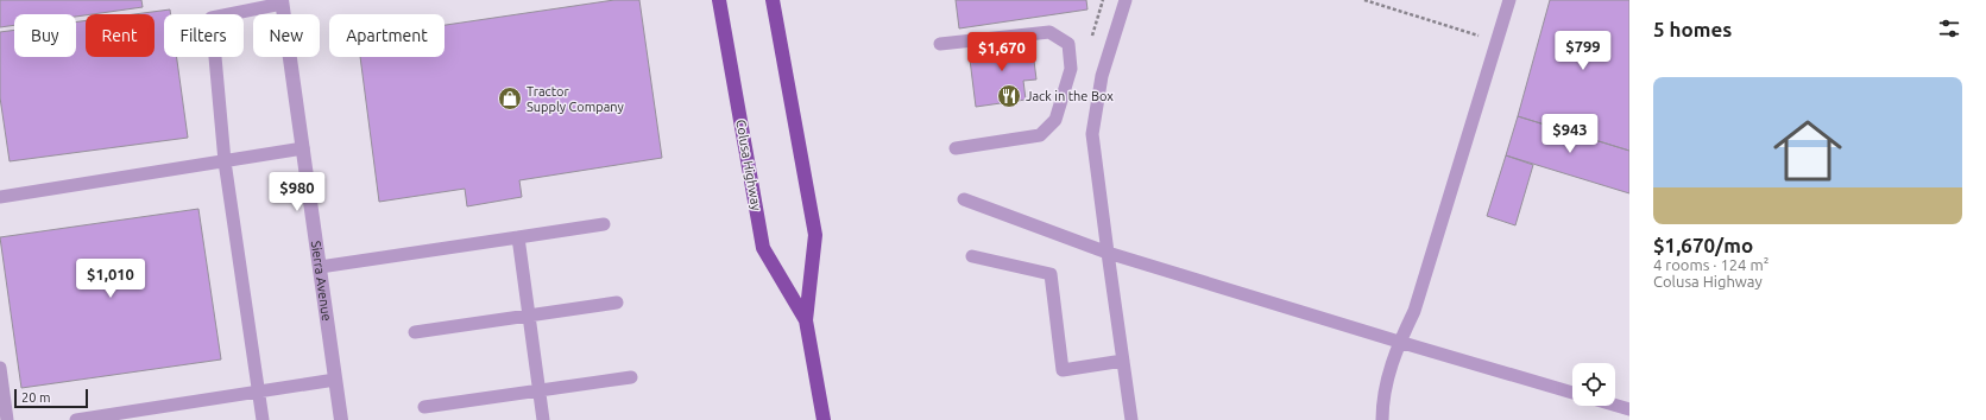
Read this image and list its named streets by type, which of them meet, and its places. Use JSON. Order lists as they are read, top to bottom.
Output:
{
  "streets": {
    "highway": ["Colusa Highway"],
    "street": ["Sierra Avenue"]
  },
  "places": {
    "restaurant": ["Jack in the Box"],
    "shop": ["Tractor Supply Company"]
  },
  "scale_bar": "20 m",
  "page": {
    "heading": "5 homes",
    "chip": [
      "Buy",
      "Rent",
      "Filters",
      "New",
      "Apartment"
    ],
    "price": [
      "$799",
      "$1,670",
      "$943",
      "$980",
      "$1,010"
    ],
    "list": [
      {
        "name": "$1,670/mo",
        "note": "4 rooms · 124 m² · Colusa Highway"
      }
    ],
    "scale": "20 m"
  }
}
